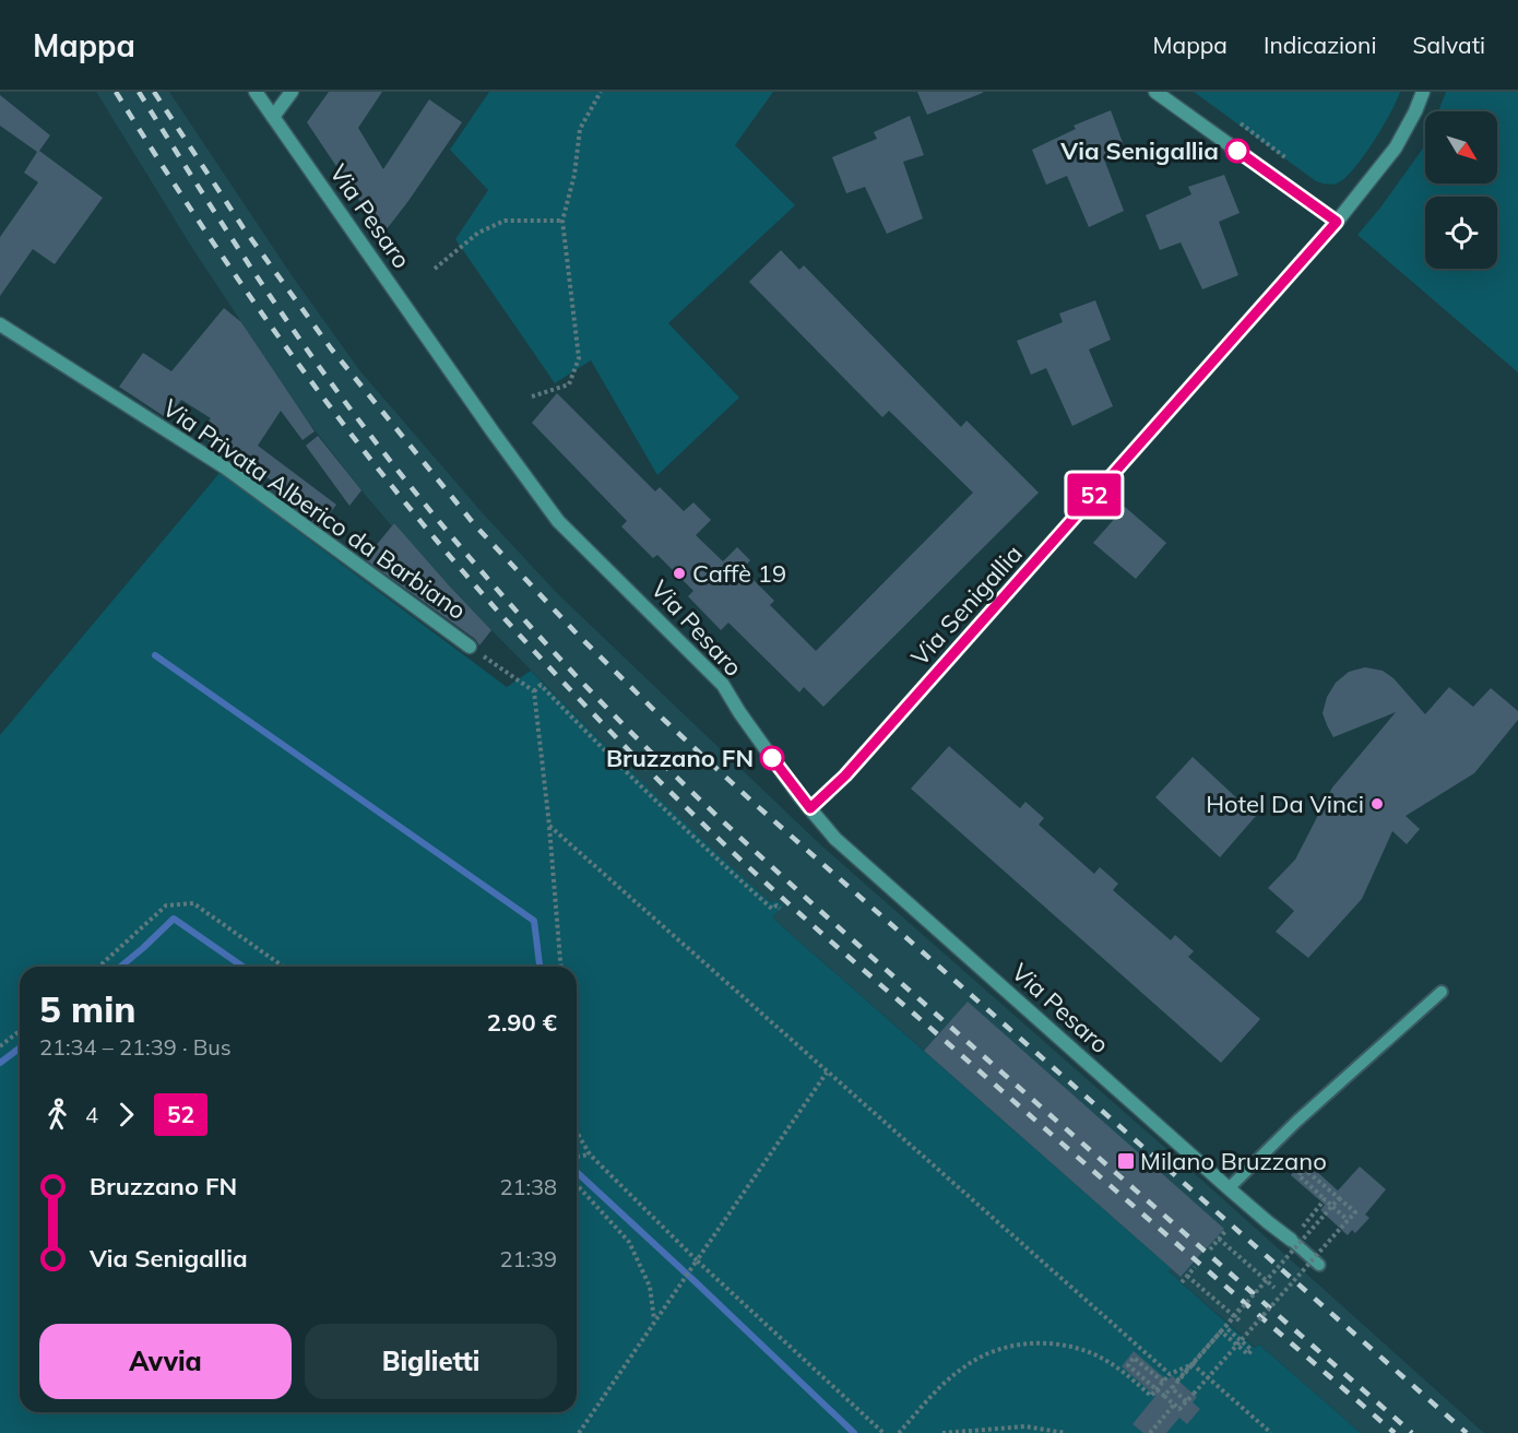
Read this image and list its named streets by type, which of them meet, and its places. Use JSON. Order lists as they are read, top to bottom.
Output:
{
  "streets": {
    "street": ["Via Pesaro", "Via Privata Alberico da Barbiano", "Via Senigallia"]
  },
  "crossings": [
    ["Via Pesaro", "Via Senigallia"]
  ],
  "places": {
    "other": [
      "Via Senigallia",
      "Caffè 19",
      "Bruzzano FN",
      "Hotel Da Vinci"
    ],
    "transit": ["Milano Bruzzano"]
  },
  "lines": ["bus line 52"],
  "north": "bottom right",
  "page": {
    "header": "Mappa",
    "nav": ["Mappa", "Indicazioni", "Salvati"],
    "on_map": "52",
    "heading": ["5 min", "21:34 – 21:39 · Bus", "2.90 €"],
    "legs": ["4", "52"],
    "list": [
      {
        "name": "Bruzzano FN",
        "value": "21:38"
      },
      {
        "name": "Via Senigallia",
        "value": "21:39"
      }
    ],
    "buttons": ["Avvia", "Biglietti"]
  }
}
